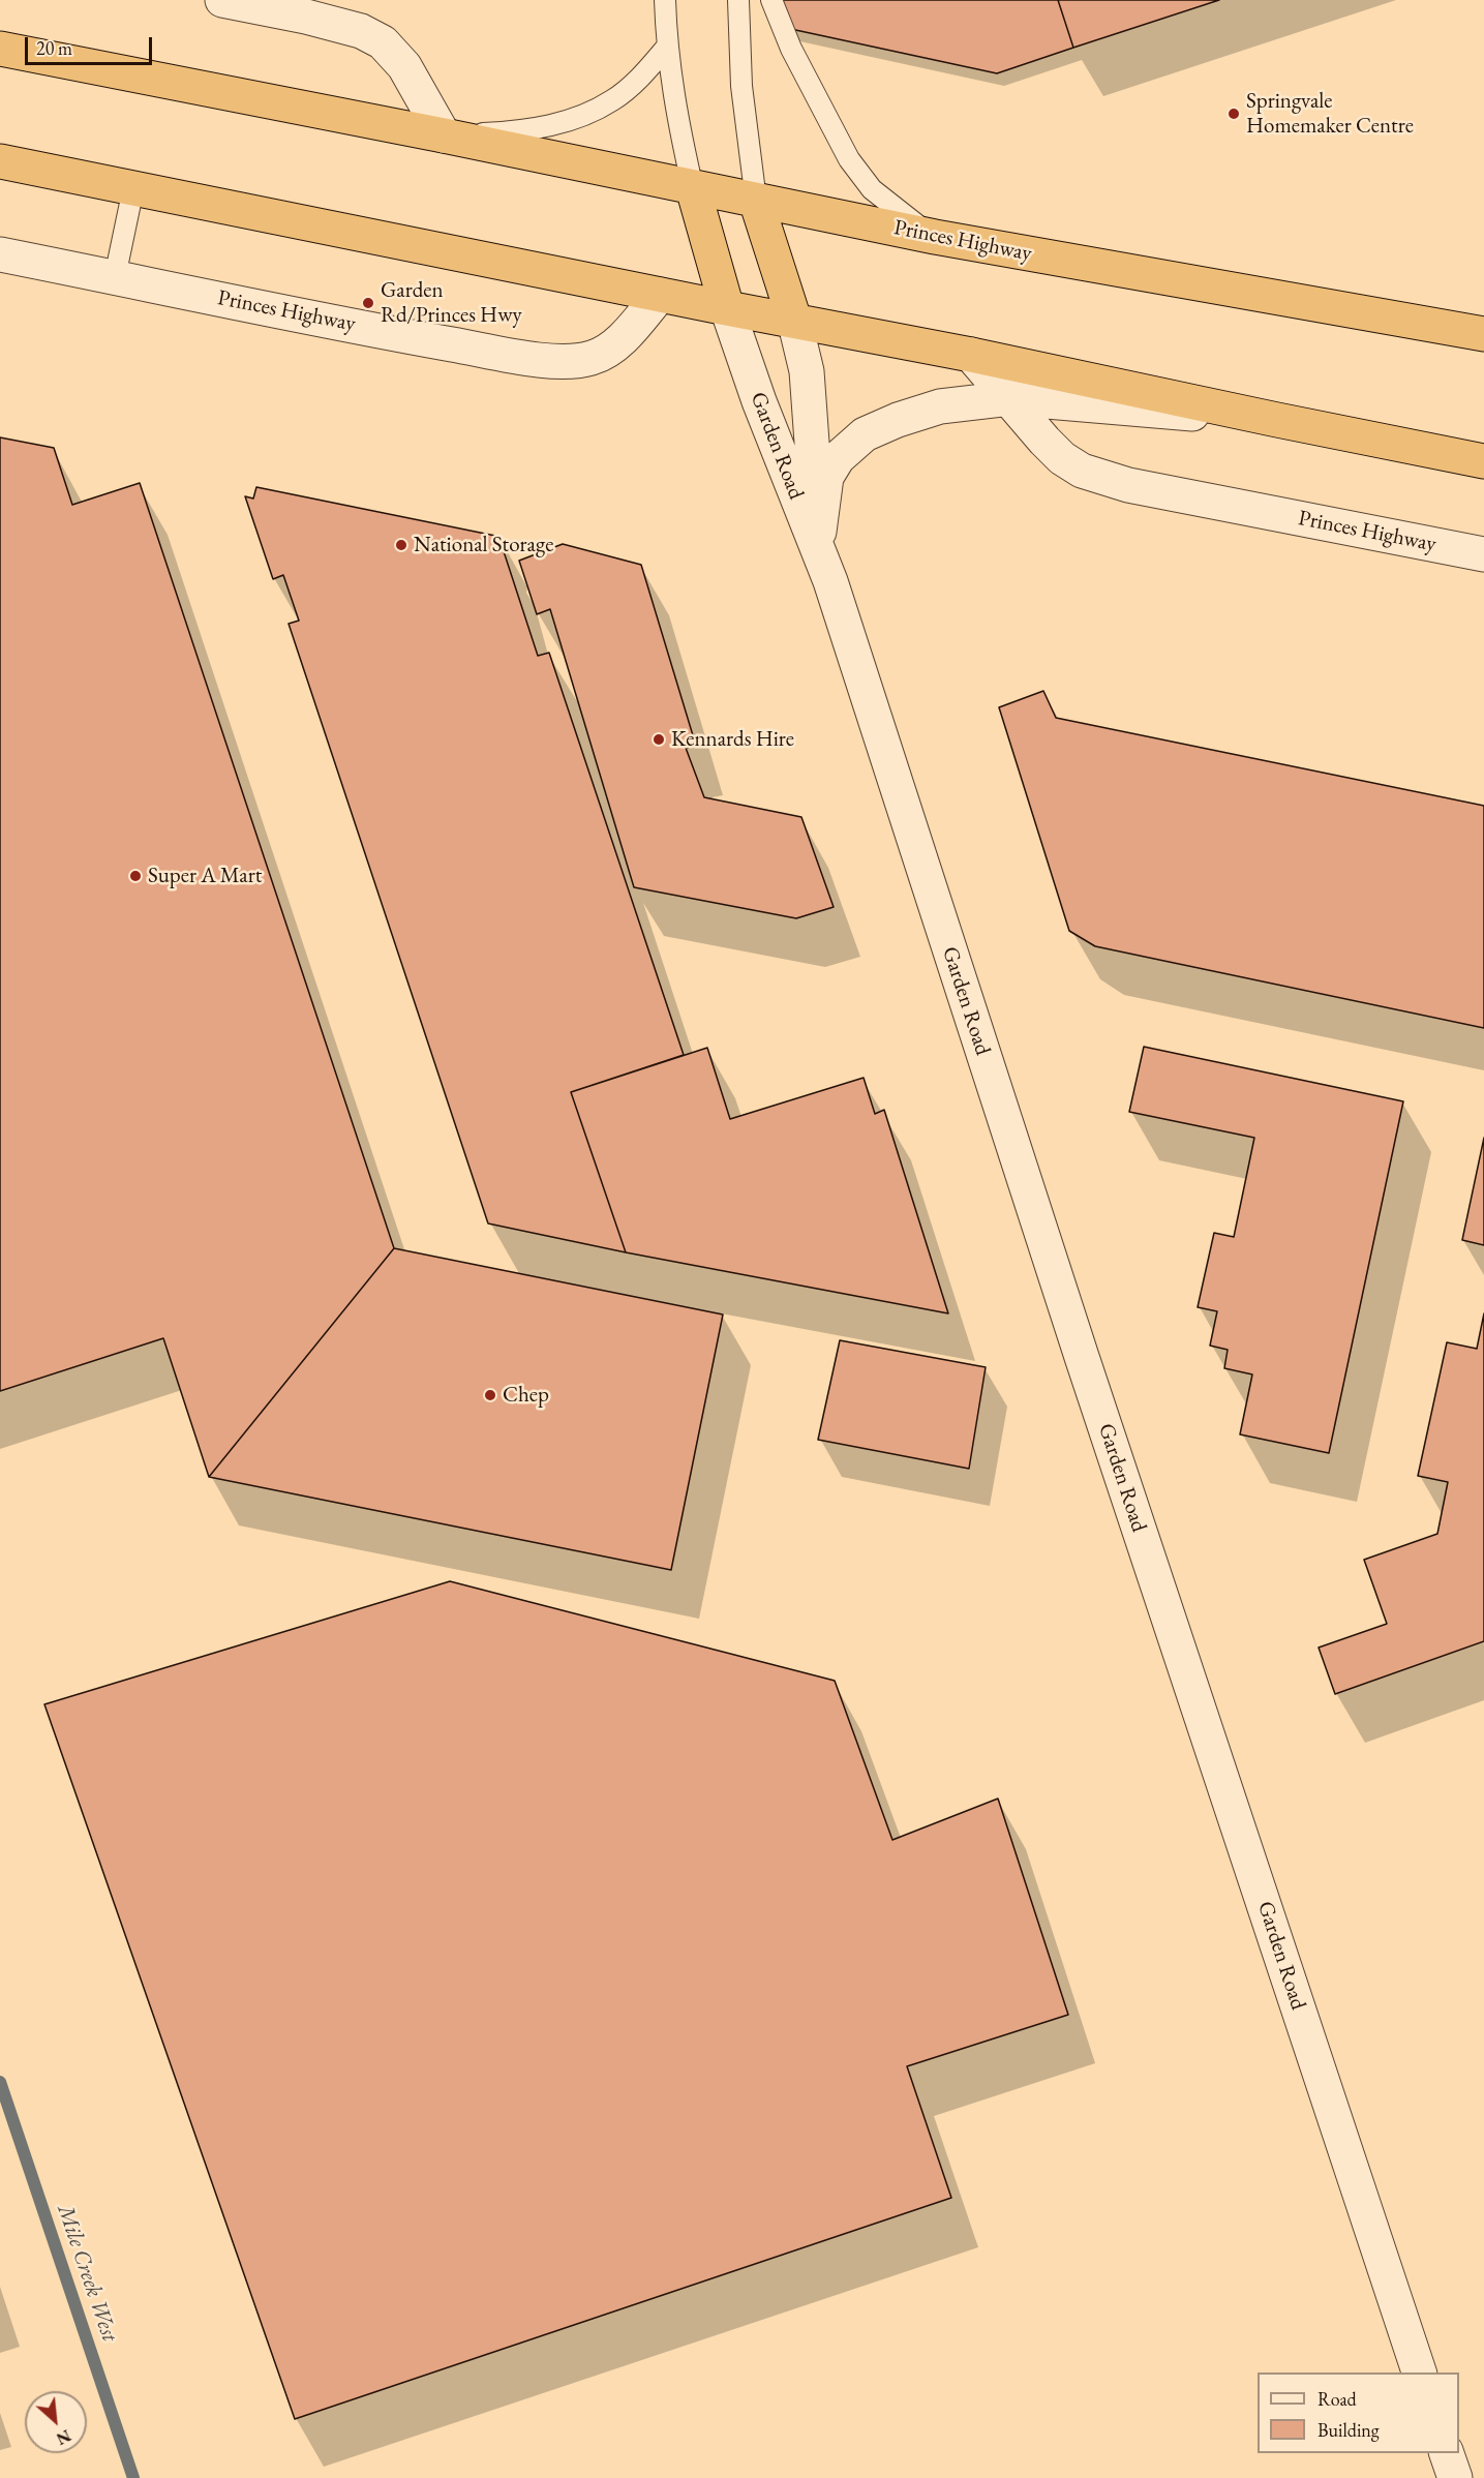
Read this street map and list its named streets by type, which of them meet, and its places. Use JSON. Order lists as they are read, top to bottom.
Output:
{
  "streets": {
    "highway": ["Princes Highway"],
    "street": ["Garden Road"]
  },
  "water": ["Mile Creek West"],
  "places": [
    "Springvale Homemaker Centre",
    "Garden Rd/Princes Hwy",
    "National Storage",
    "Kennards Hire",
    "Super A Mart",
    "Chep"
  ],
  "legend": ["Road", "Building"],
  "scale_bar": "20 m",
  "north": "bottom right"
}
